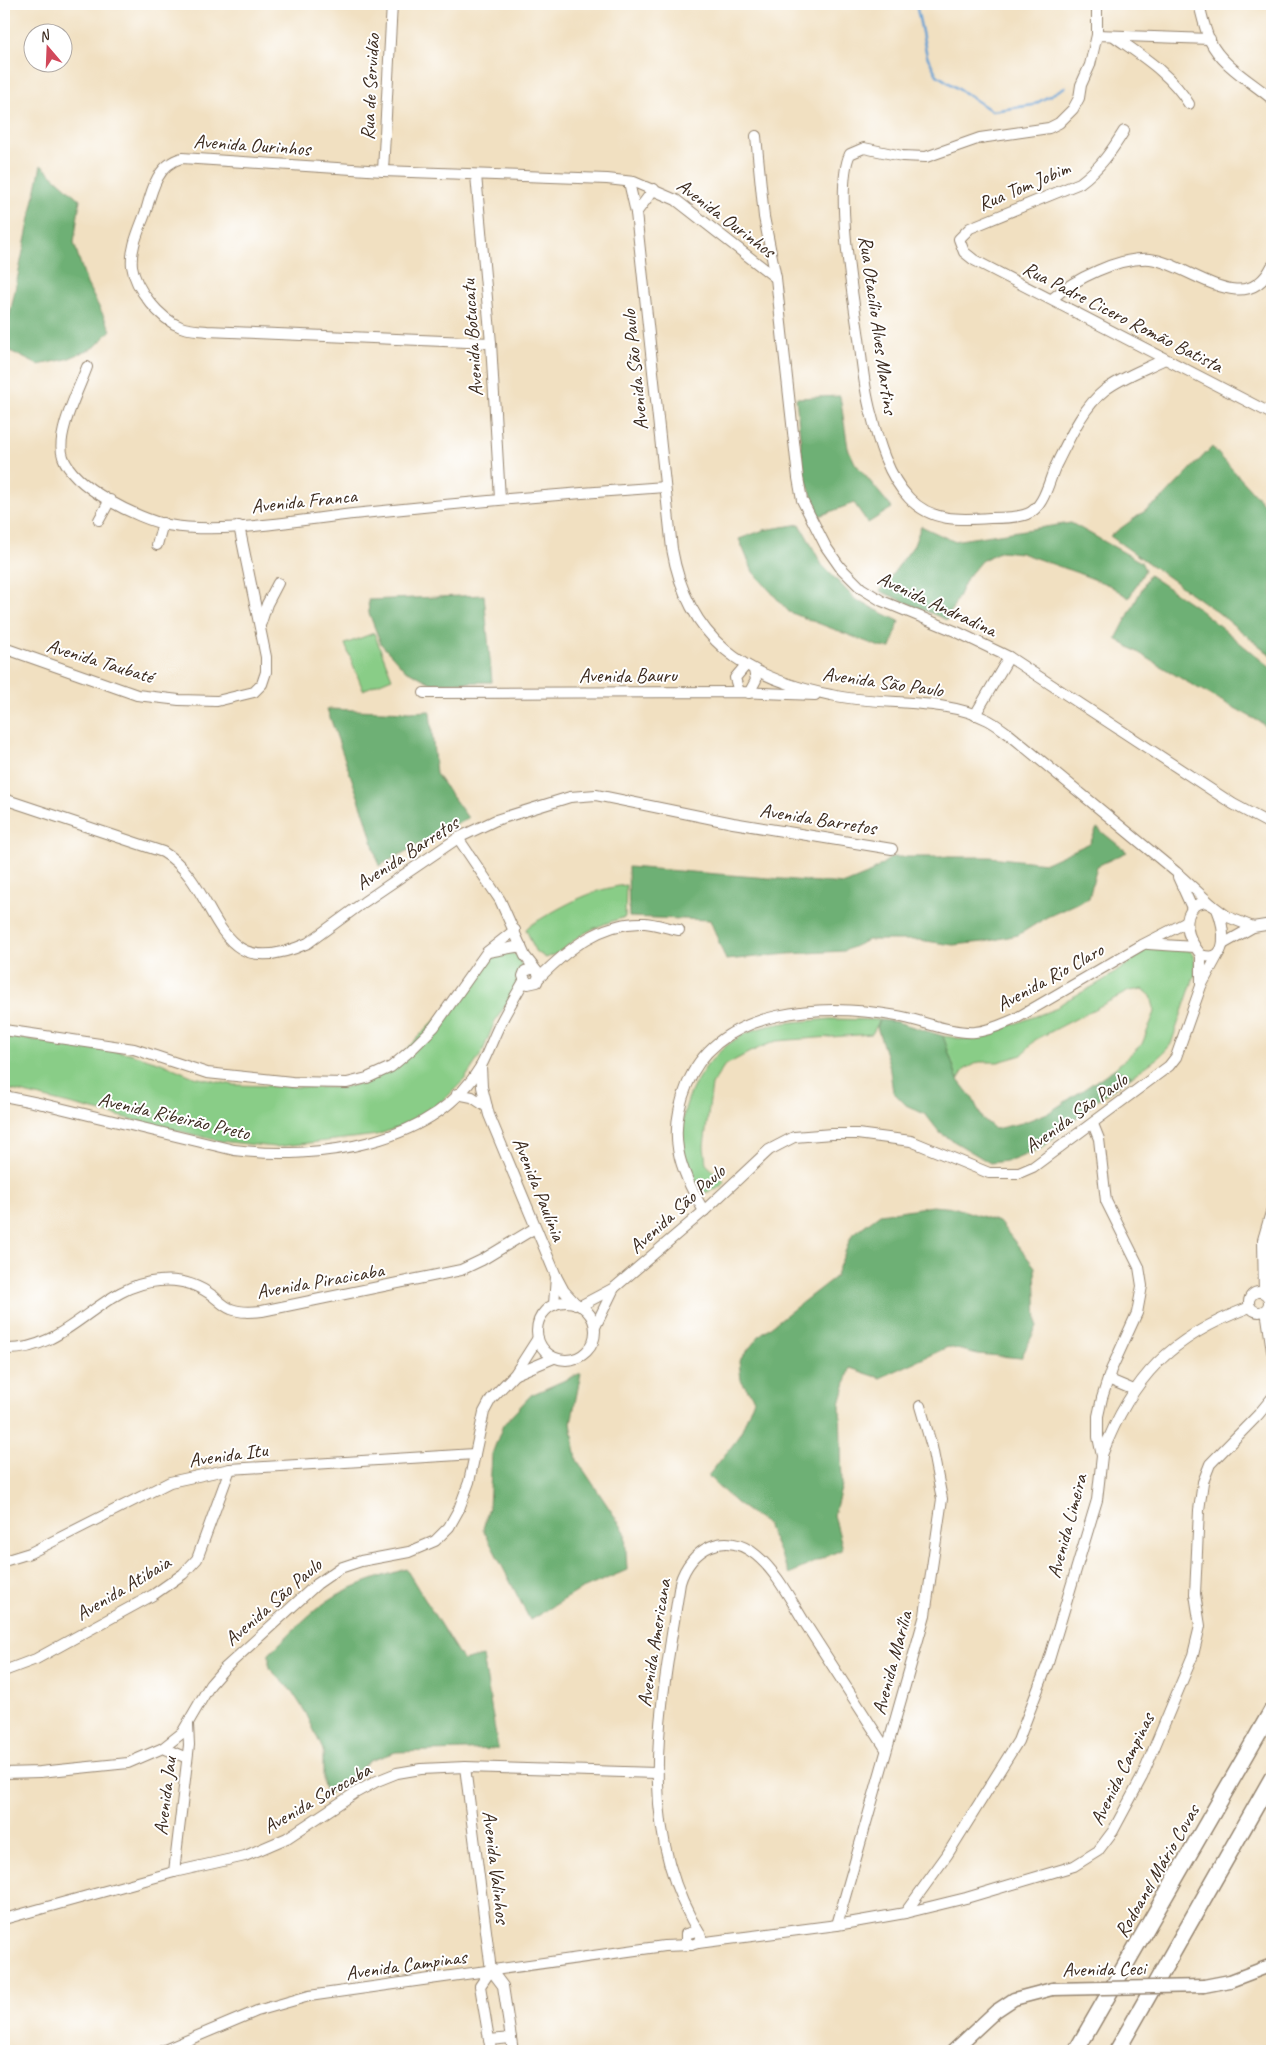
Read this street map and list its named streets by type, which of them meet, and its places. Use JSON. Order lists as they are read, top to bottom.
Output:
{
  "streets": {
    "highway": ["Rodoanel Mário Covas"],
    "main road": ["Avenida Ceci"],
    "street": [
      "Rua de Servidão",
      "Avenida Ourinhos",
      "Rua Tom Jobim",
      "Rua Padre Cicero Romão Batista",
      "Rua Otacílio Alves Martins",
      "Avenida Botucatu",
      "Avenida São Paulo",
      "Avenida Franca",
      "Avenida Andradina",
      "Avenida Taubaté",
      "Avenida Bauru",
      "Avenida Barretos",
      "Avenida Rio Claro",
      "Avenida Ribeirão Preto",
      "Avenida Paulínia",
      "Avenida Piracicaba",
      "Avenida Itu",
      "Avenida Limeira",
      "Avenida Atibaia",
      "Avenida Americana",
      "Avenida Marília",
      "Avenida Campinas",
      "Avenida Jau",
      "Avenida Sorocaba",
      "Avenida Valinhos"
    ]
  },
  "crossings": [
    ["Rua de Servidão", "Avenida Ourinhos"],
    ["Avenida Ourinhos", "Avenida Botucatu"],
    ["Avenida Ourinhos", "Avenida São Paulo"],
    ["Avenida Ourinhos", "Avenida Andradina"],
    ["Rua Tom Jobim", "Rua Padre Cicero Romão Batista"],
    ["Rua Padre Cicero Romão Batista", "Rua Otacílio Alves Martins"],
    ["Avenida Botucatu", "Avenida Franca"],
    ["Avenida São Paulo", "Avenida Franca"],
    ["Avenida São Paulo", "Avenida Bauru"],
    ["Avenida São Paulo", "Avenida Rio Claro"],
    ["Avenida São Paulo", "Avenida Paulínia"],
    ["Avenida São Paulo", "Avenida Itu"],
    ["Avenida São Paulo", "Avenida Limeira"],
    ["Avenida São Paulo", "Avenida Jau"],
    ["Avenida Franca", "Avenida Taubaté"],
    ["Avenida Ribeirão Preto", "Avenida Paulínia"],
    ["Avenida Paulínia", "Avenida Piracicaba"],
    ["Avenida Itu", "Avenida Atibaia"],
    ["Avenida Limeira", "Avenida Campinas"],
    ["Avenida Americana", "Avenida Marília"],
    ["Avenida Americana", "Avenida Campinas"],
    ["Avenida Americana", "Avenida Sorocaba"],
    ["Avenida Marília", "Avenida Campinas"],
    ["Avenida Campinas", "Avenida Valinhos"],
    ["Avenida Jau", "Avenida Sorocaba"],
    ["Avenida Sorocaba", "Avenida Valinhos"]
  ],
  "north": "top"
}
